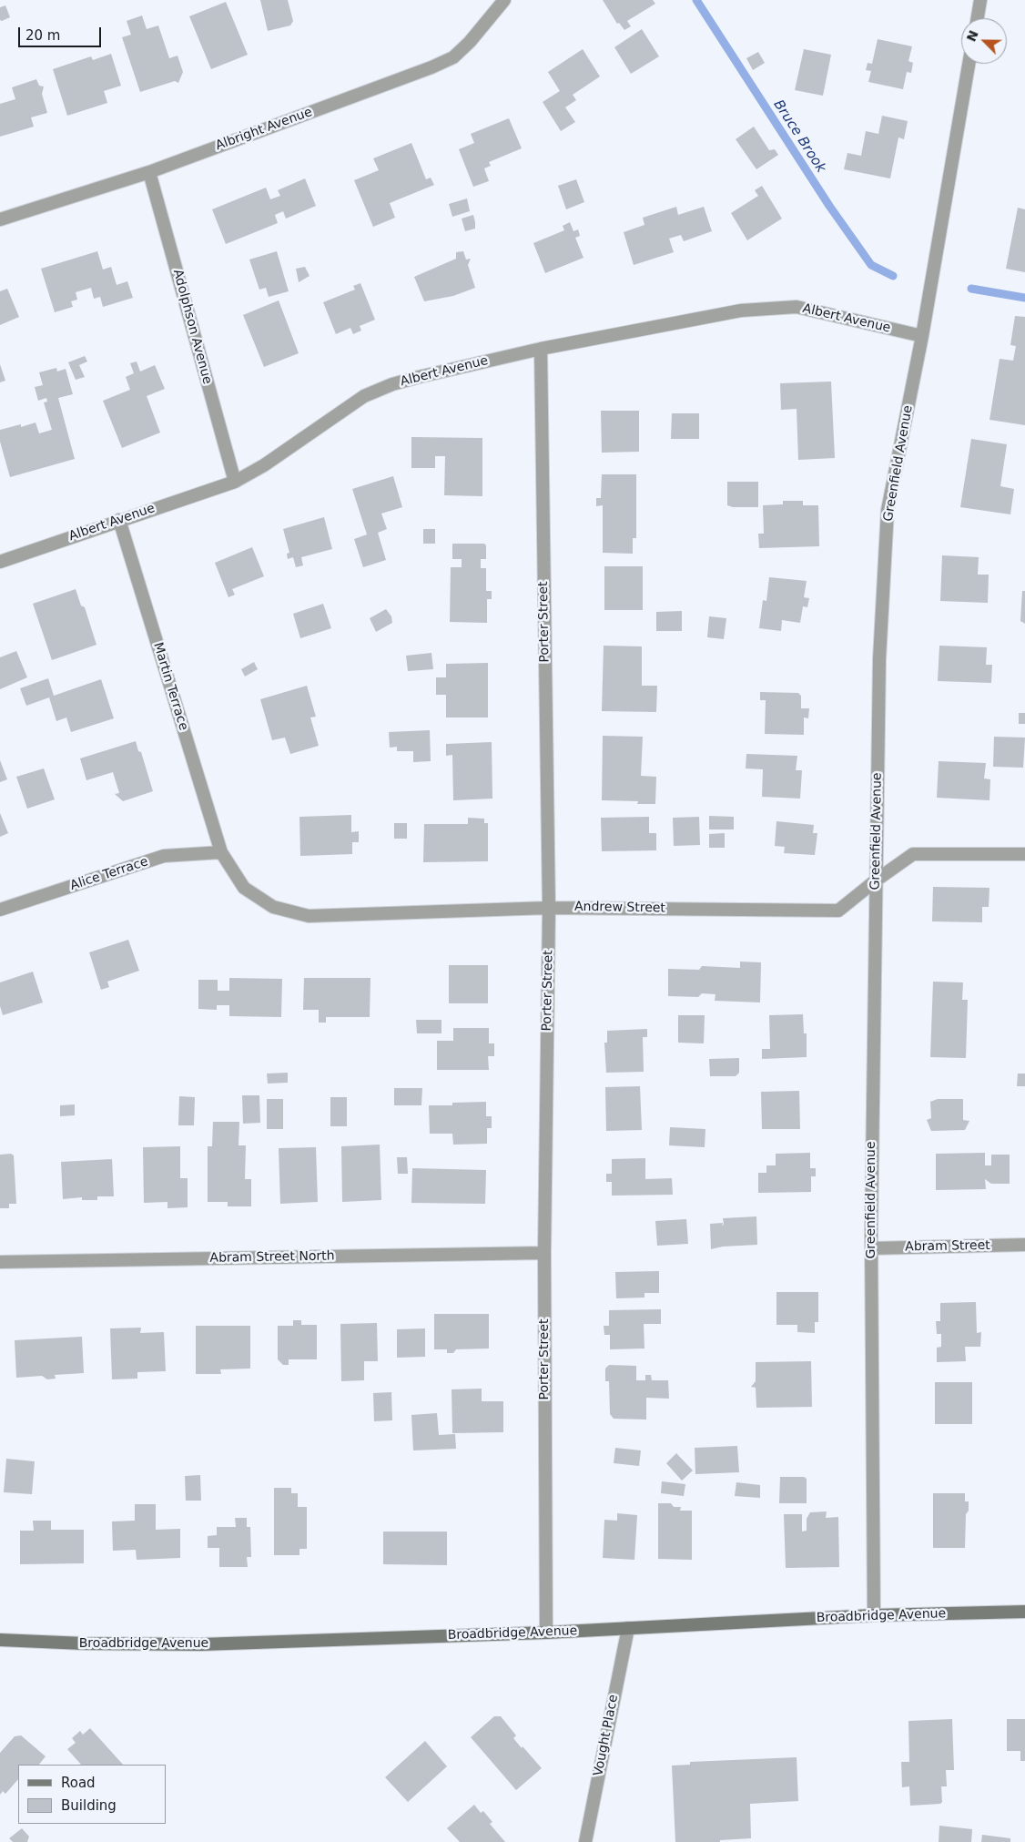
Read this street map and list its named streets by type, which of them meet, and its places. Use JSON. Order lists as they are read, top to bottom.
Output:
{
  "streets": {
    "main road": ["Broadbridge Avenue"],
    "street": [
      "Albright Avenue",
      "Albert Avenue",
      "Adolphson Avenue",
      "Greenfield Avenue",
      "Porter Street",
      "Martin Terrace",
      "Alice Terrace",
      "Andrew Street",
      "Abram Street",
      "Abram Street North",
      "Vought Place"
    ]
  },
  "crossings": [
    ["Albright Avenue", "Adolphson Avenue"],
    ["Albert Avenue", "Adolphson Avenue"],
    ["Albert Avenue", "Greenfield Avenue"],
    ["Albert Avenue", "Porter Street"],
    ["Albert Avenue", "Martin Terrace"],
    ["Greenfield Avenue", "Andrew Street"],
    ["Greenfield Avenue", "Abram Street"],
    ["Greenfield Avenue", "Broadbridge Avenue"],
    ["Porter Street", "Andrew Street"],
    ["Porter Street", "Abram Street North"],
    ["Porter Street", "Broadbridge Avenue"],
    ["Martin Terrace", "Alice Terrace"],
    ["Martin Terrace", "Andrew Street"],
    ["Alice Terrace", "Andrew Street"],
    ["Broadbridge Avenue", "Vought Place"]
  ],
  "water": ["Bruce Brook"],
  "legend": ["Road", "Building"],
  "scale_bar": "20 m",
  "north": "top left"
}
